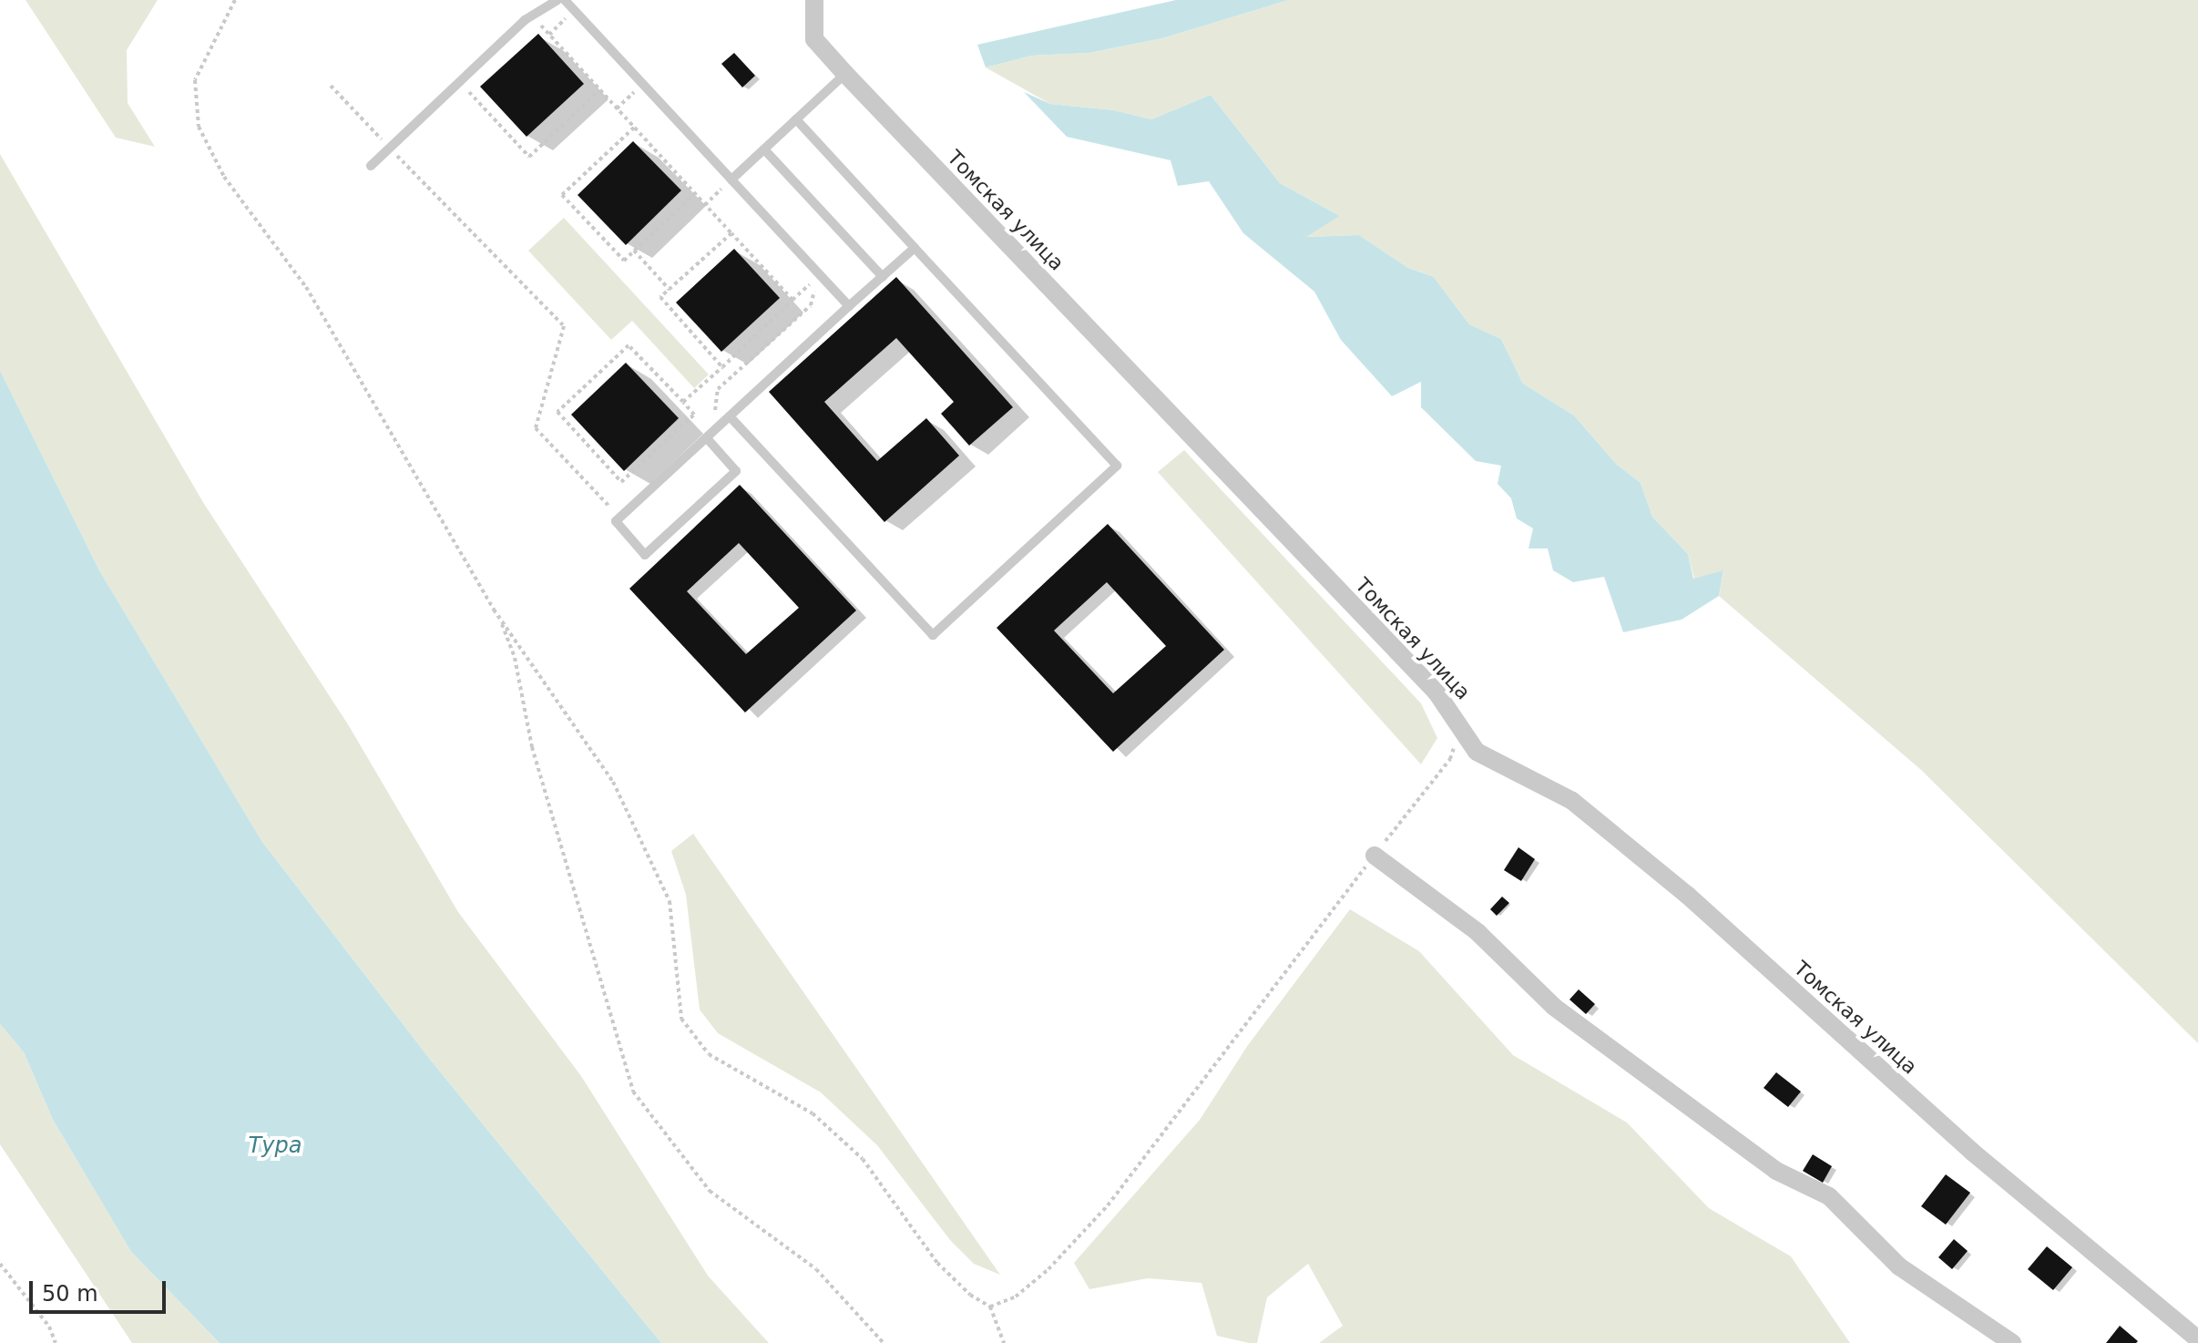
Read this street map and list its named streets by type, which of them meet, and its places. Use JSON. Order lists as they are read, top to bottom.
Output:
{
  "streets": {
    "street": ["Томская улица"]
  },
  "water": ["Тура"],
  "scale_bar": "50 m"
}
